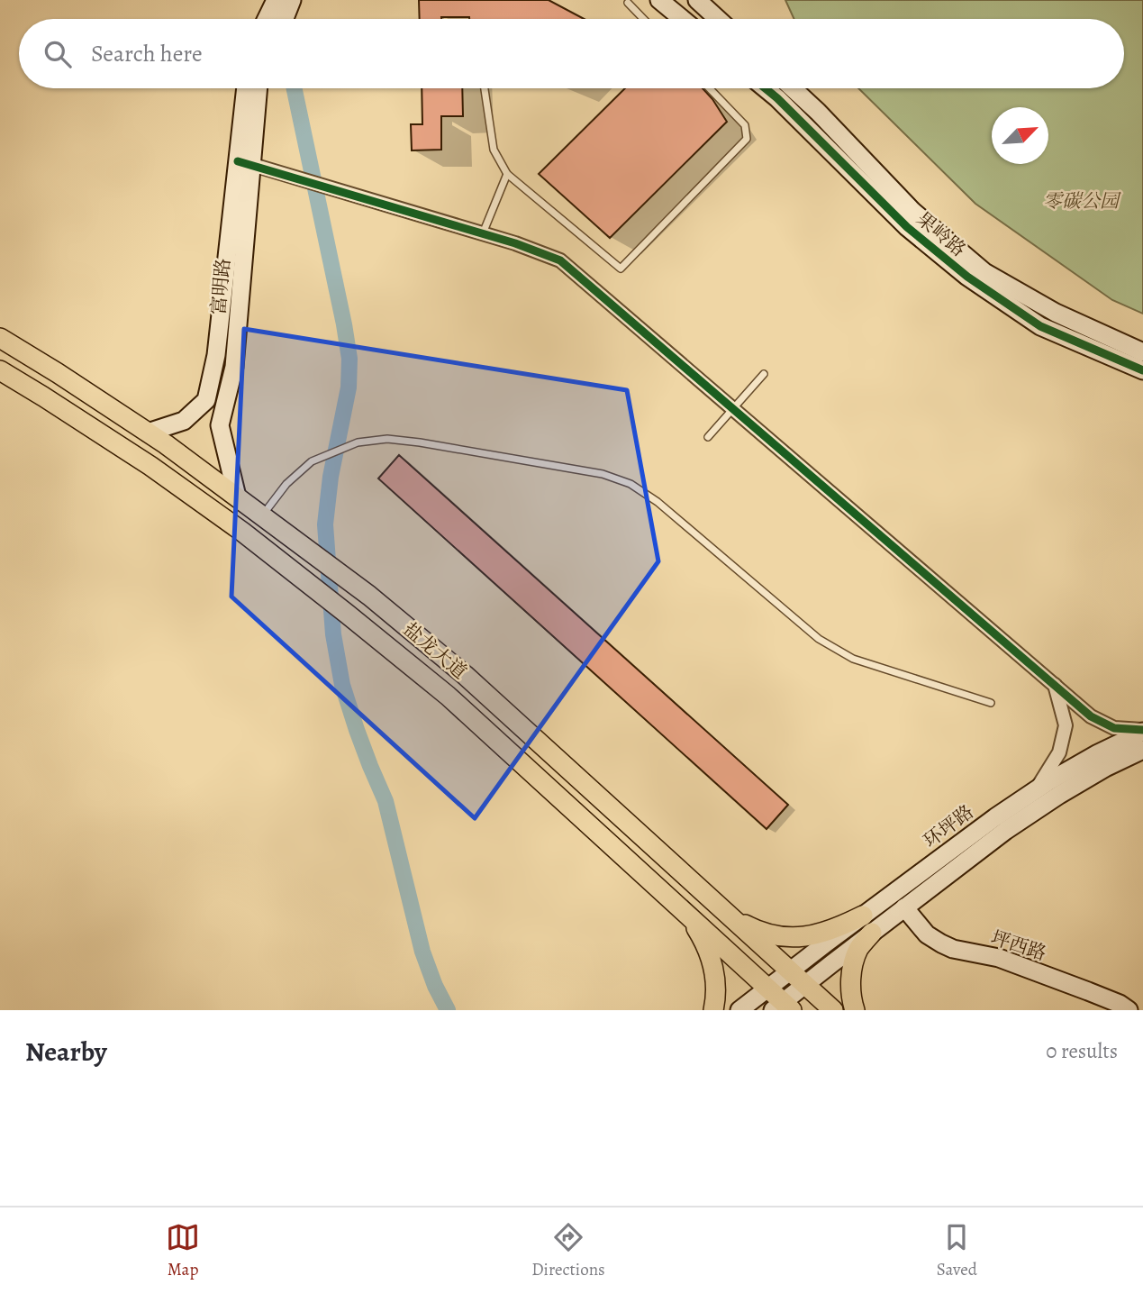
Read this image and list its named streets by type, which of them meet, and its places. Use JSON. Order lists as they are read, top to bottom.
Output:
{
  "streets": {
    "main road": ["盐龙大道"],
    "street": [
      "果岭路",
      "富明路",
      "环坪路",
      "坪西路"
    ]
  },
  "crossings": [
    ["富明路", "盐龙大道"],
    ["盐龙大道", "环坪路"],
    ["环坪路", "坪西路"]
  ],
  "parks": ["零碳公园"],
  "north": "top right",
  "page": {
    "search": "Search here",
    "heading": ["Nearby", "0 results"],
    "nav": ["Map", "Directions", "Saved"]
  }
}
